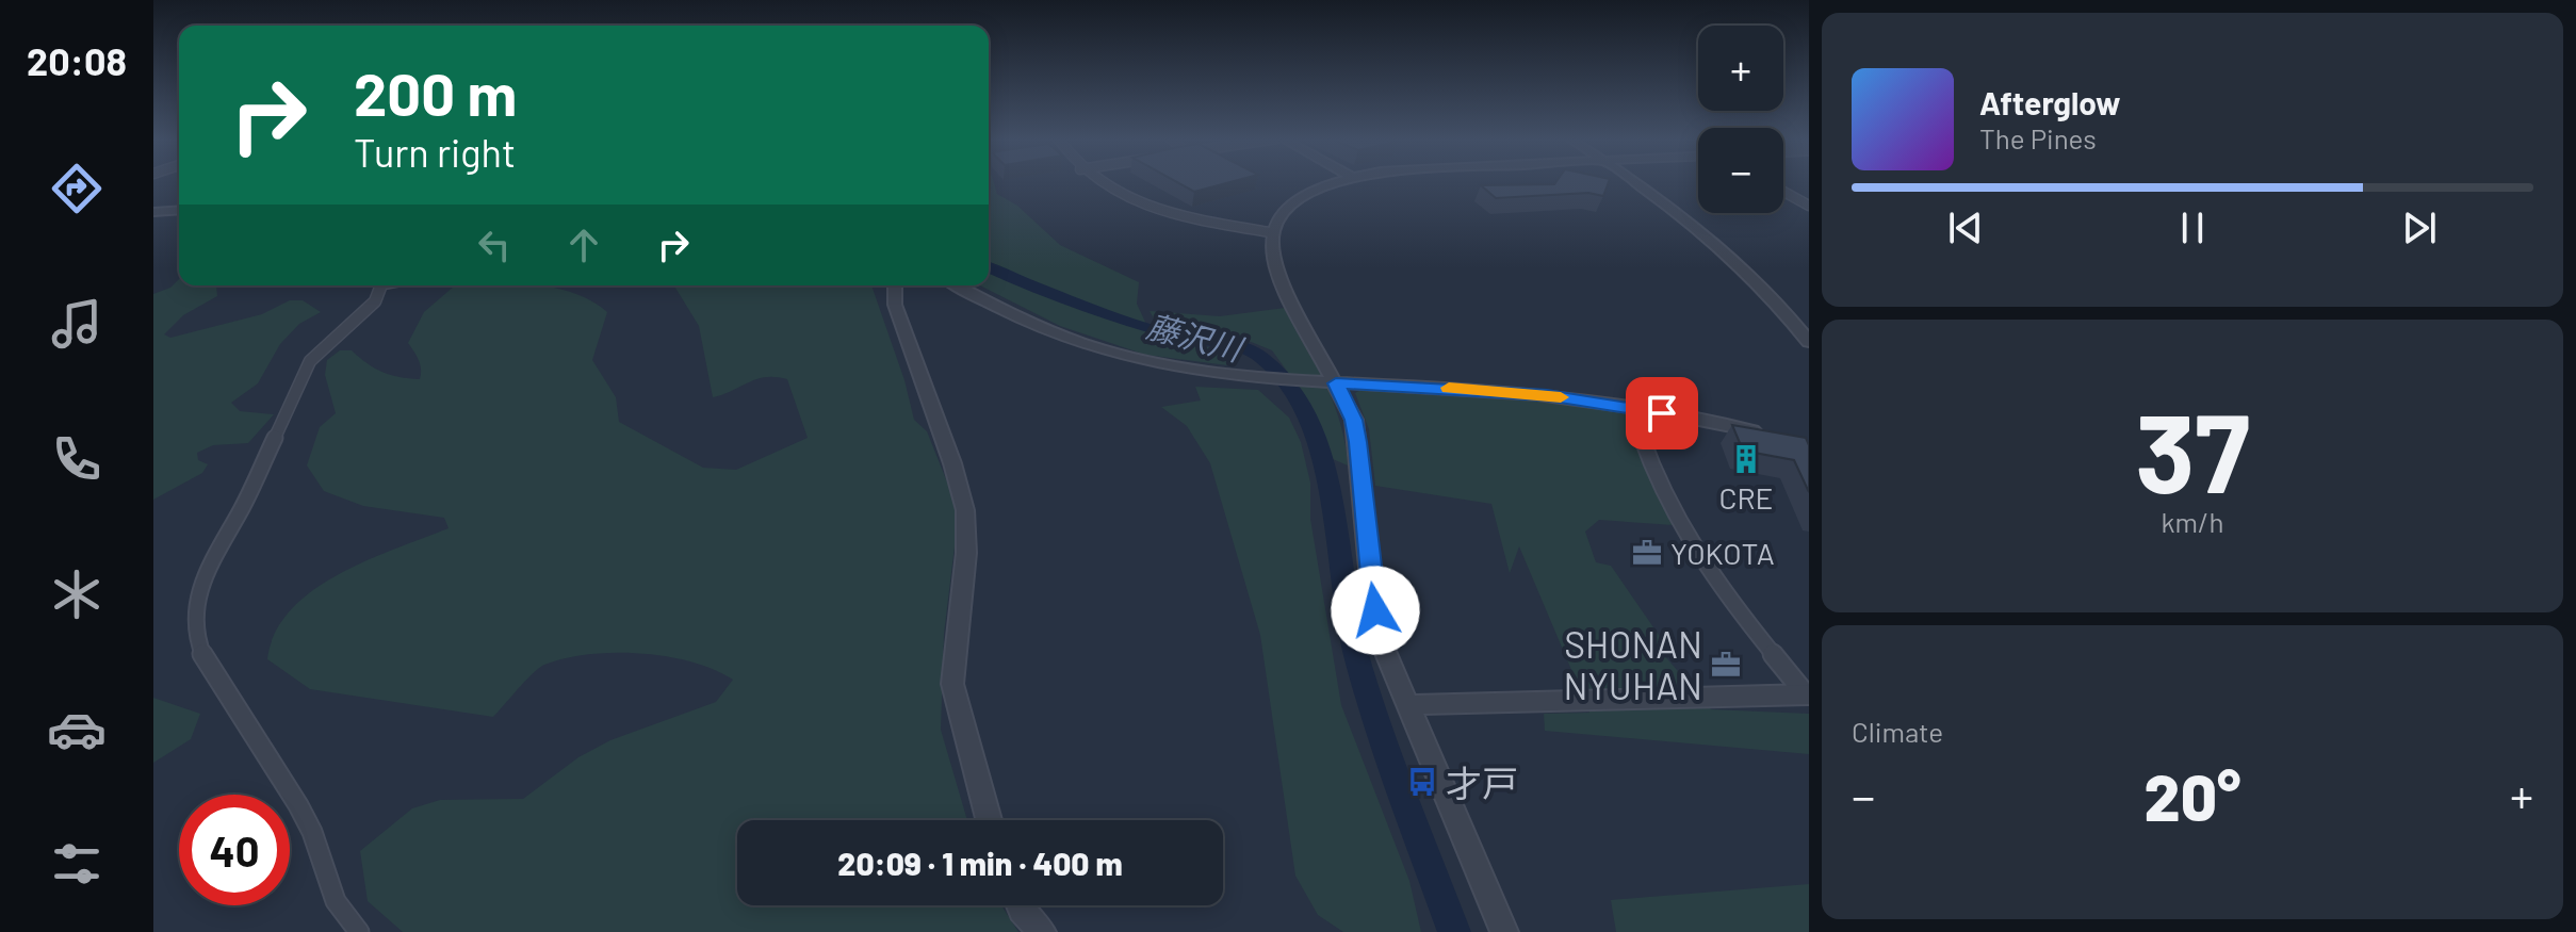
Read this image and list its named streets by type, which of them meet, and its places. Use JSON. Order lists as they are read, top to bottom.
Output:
{
  "water": ["藤沢川"],
  "places": {
    "building": ["CRE"],
    "office": ["YOKOTA", "SHONAN NYUHAN"],
    "bus stop": ["才戸"]
  },
  "page": {
    "tabs": "20:08",
    "map_buttons": ["+", "−"],
    "turn": ["200 m", "Turn right"],
    "song": ["Afterglow", "The Pines"],
    "tile": [
      ["37", "km/h"],
      "Climate"
    ],
    "heat": ["−", "20°", "+"],
    "limit": "40",
    "trip": "20:09 · 1 min · 400 m"
  }
}
